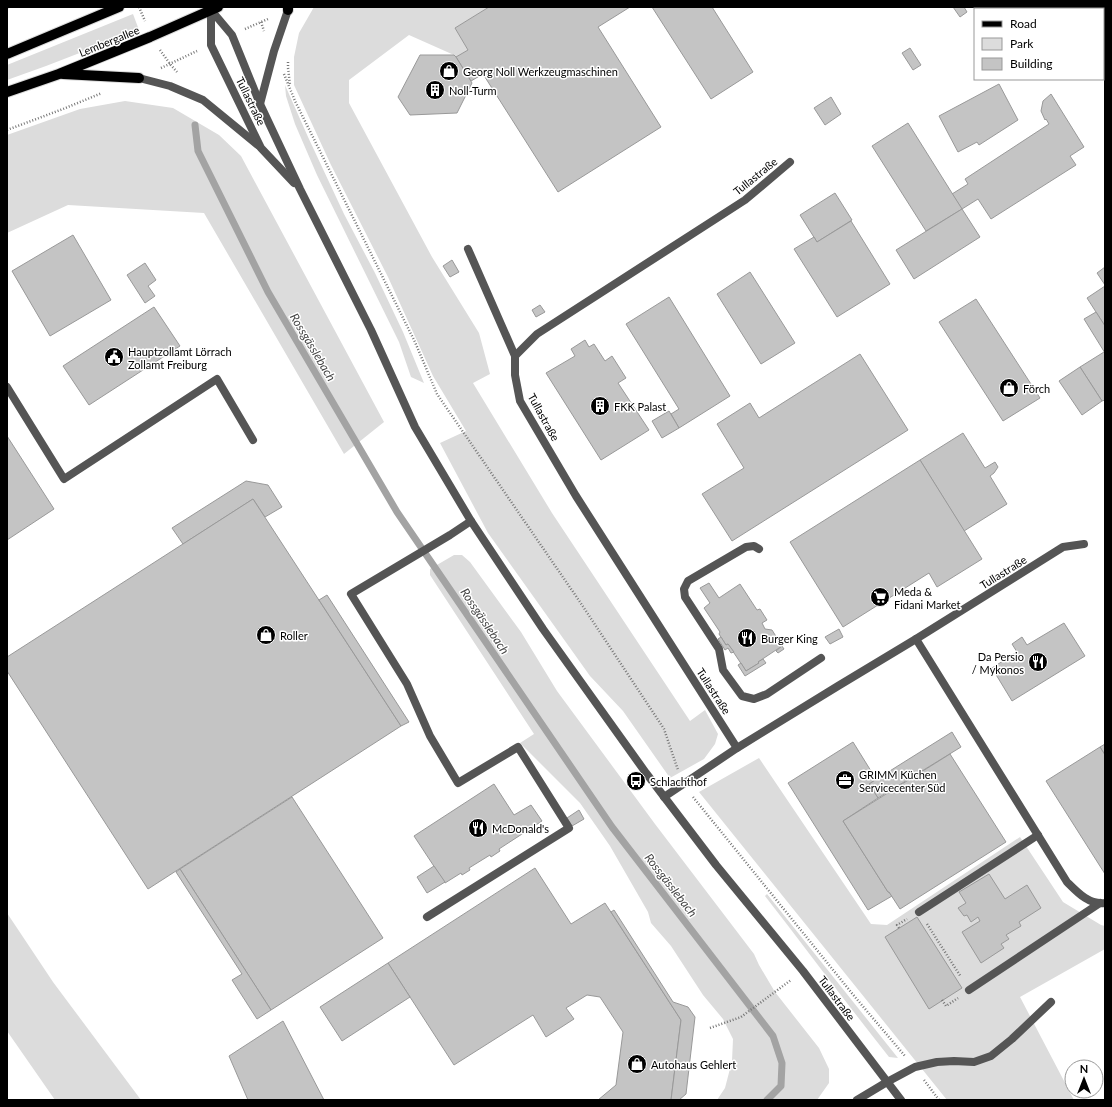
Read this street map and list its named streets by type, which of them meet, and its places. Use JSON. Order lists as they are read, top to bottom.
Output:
{
  "streets": {
    "main road": ["Lembergallee"],
    "street": ["Tullastraße"]
  },
  "crossings": [
    ["Lembergallee", "Tullastraße"]
  ],
  "water": ["Rossgässlebach"],
  "places": {
    "shop": [
      "Georg Noll Werkzeugmaschinen",
      "Förch",
      "Roller",
      "Autohaus Gehlert"
    ],
    "building": ["Noll-Turm", "FKK Palast"],
    "public building": ["Hauptzollamt Lörrach Zollamt Freiburg"],
    "supermarket": ["Meda & Fidani Market"],
    "restaurant": ["Burger King", "Da Persio / Mykonos", "McDonald's"],
    "office": ["GRIMM Küchen Servicecenter Süd"],
    "bus stop": ["Schlachthof"]
  },
  "legend": ["Road", "Park", "Building"],
  "north": "top"
}
